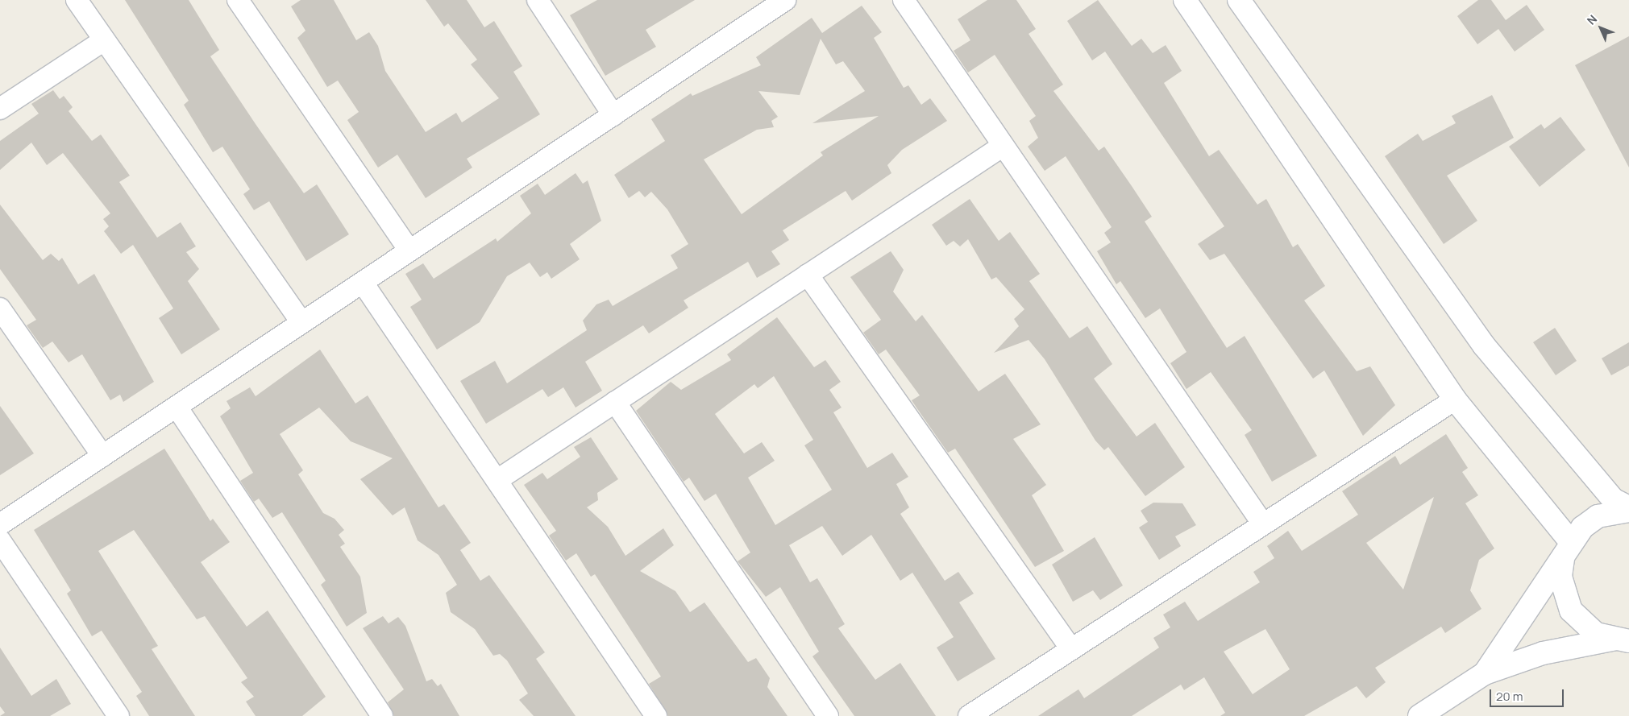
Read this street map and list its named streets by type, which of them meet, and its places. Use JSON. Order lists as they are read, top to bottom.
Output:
{
  "scale_bar": "20 m",
  "north": "top left"
}
